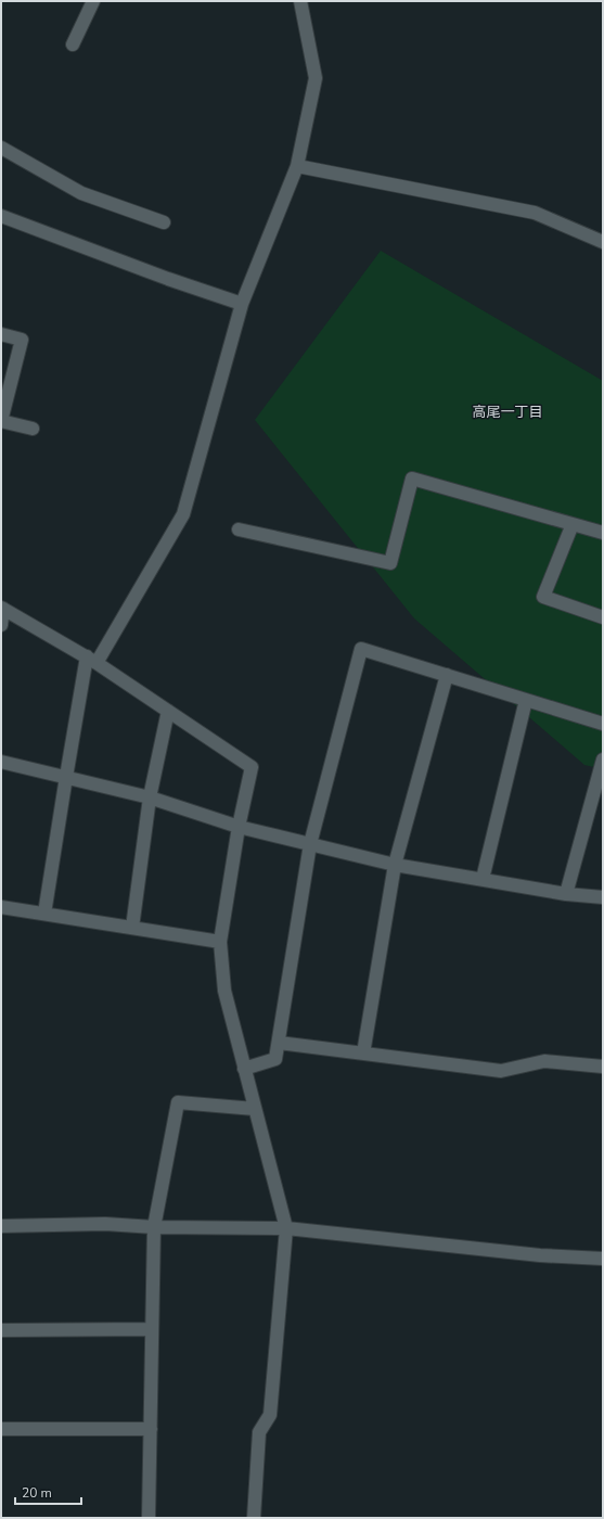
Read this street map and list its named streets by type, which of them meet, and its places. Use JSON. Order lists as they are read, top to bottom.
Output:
{
  "districts": ["高尾一丁目"],
  "scale_bar": "20 m"
}
